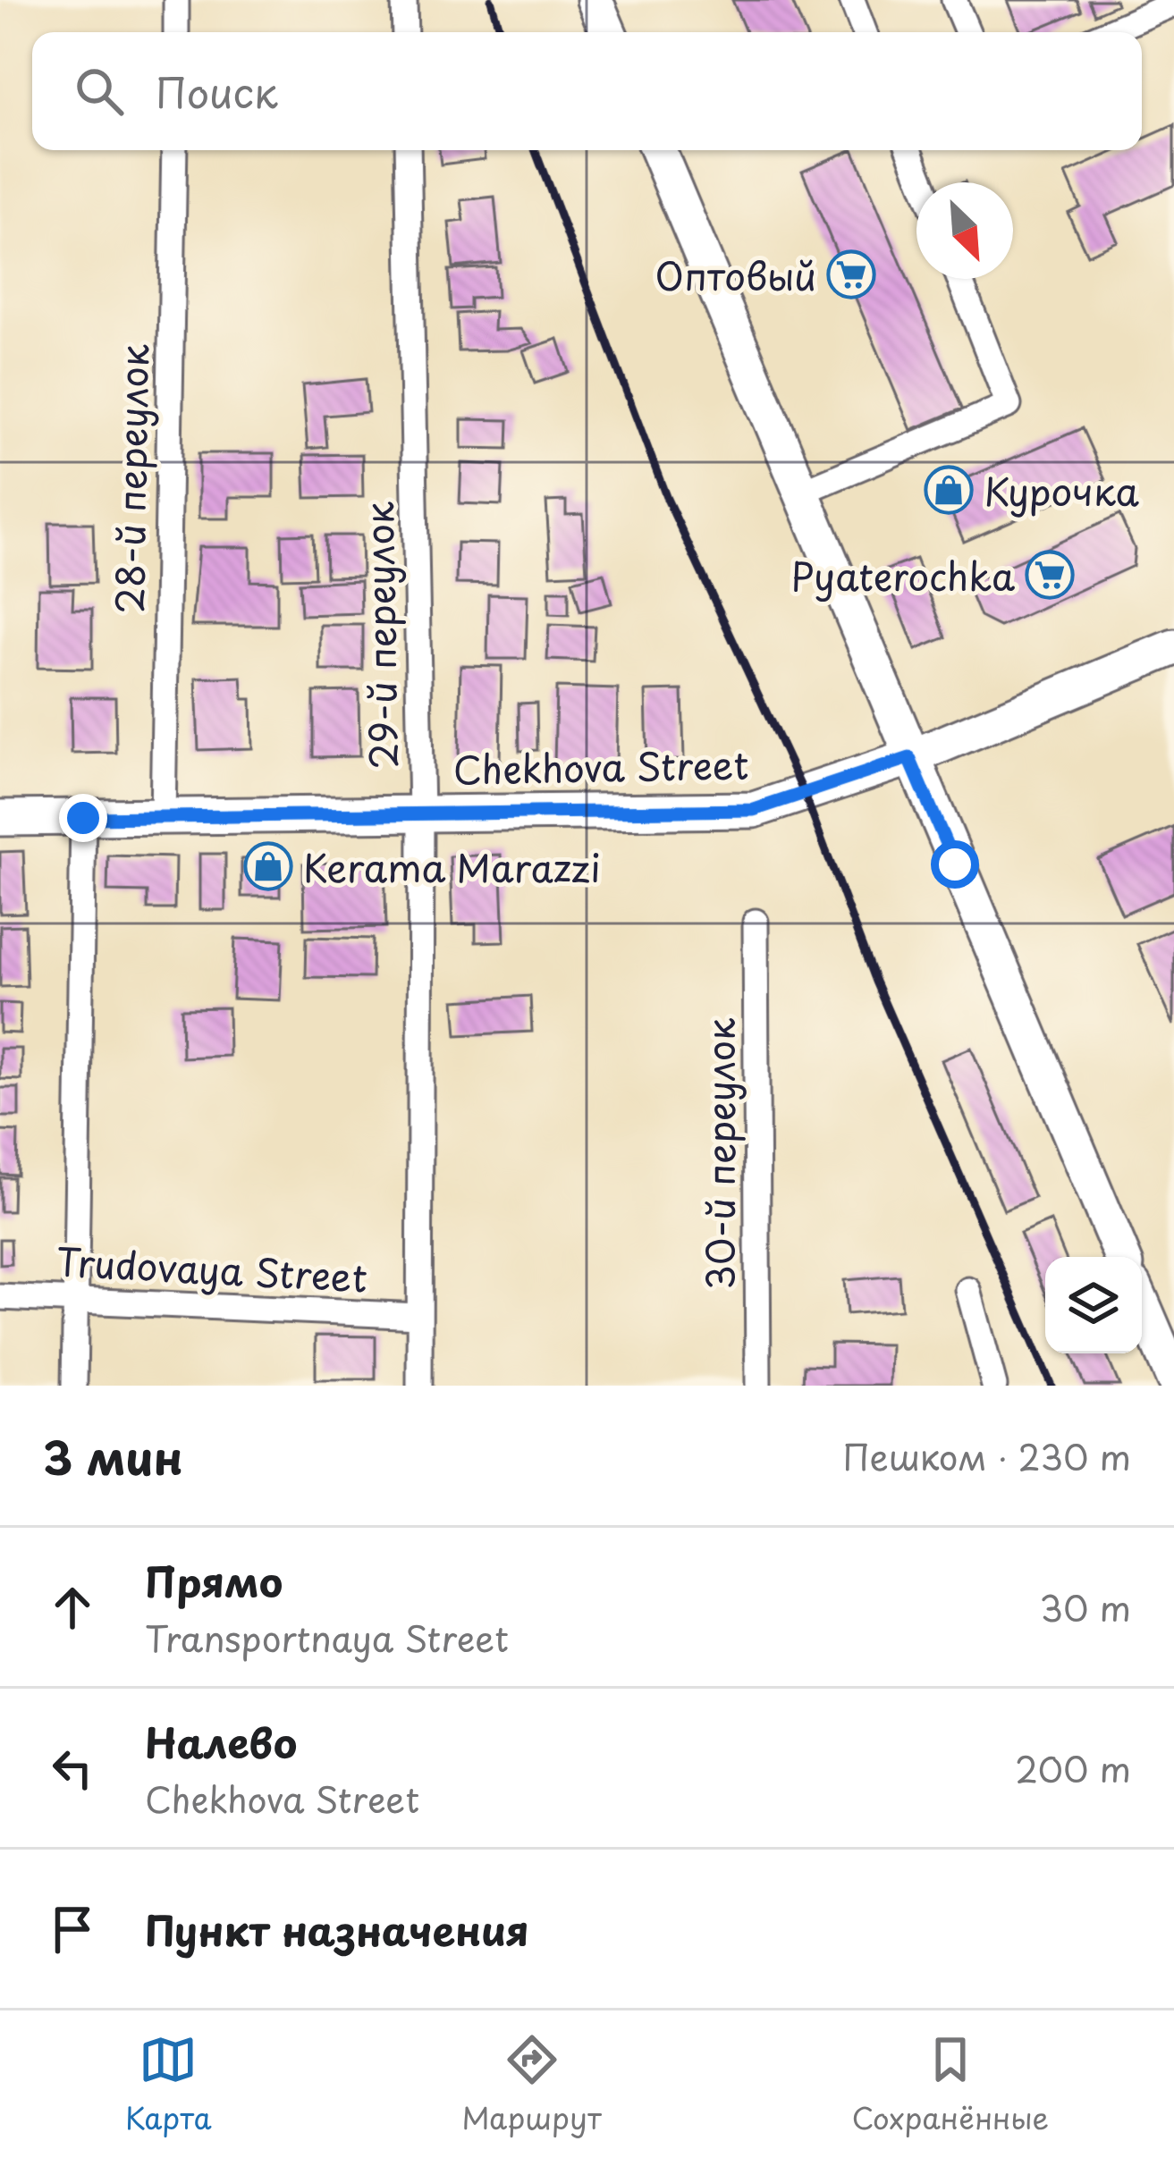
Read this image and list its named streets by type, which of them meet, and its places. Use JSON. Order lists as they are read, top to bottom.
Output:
{
  "streets": {
    "main road": ["Chekhova Street"],
    "street": [
      "28-й переулок",
      "29-й переулок",
      "30-й переулок",
      "Trudovaya Street"
    ]
  },
  "crossings": [
    ["28-й переулок", "Chekhova Street"],
    ["29-й переулок", "Chekhova Street"],
    ["29-й переулок", "Trudovaya Street"]
  ],
  "places": {
    "supermarket": ["Оптовый", "Pyaterochka"],
    "shop": ["Курочка", "Kerama Marazzi"]
  },
  "north": "bottom right",
  "page": {
    "search": "Поиск",
    "heading": ["3 мин", "Пешком · 230 m"],
    "list": [
      ["Прямо", "Transportnaya Street", "30 m"],
      ["Налево", "Chekhova Street", "200 m"],
      "Пункт назначения"
    ],
    "nav": ["Карта", "Маршрут", "Сохранённые"]
  }
}
